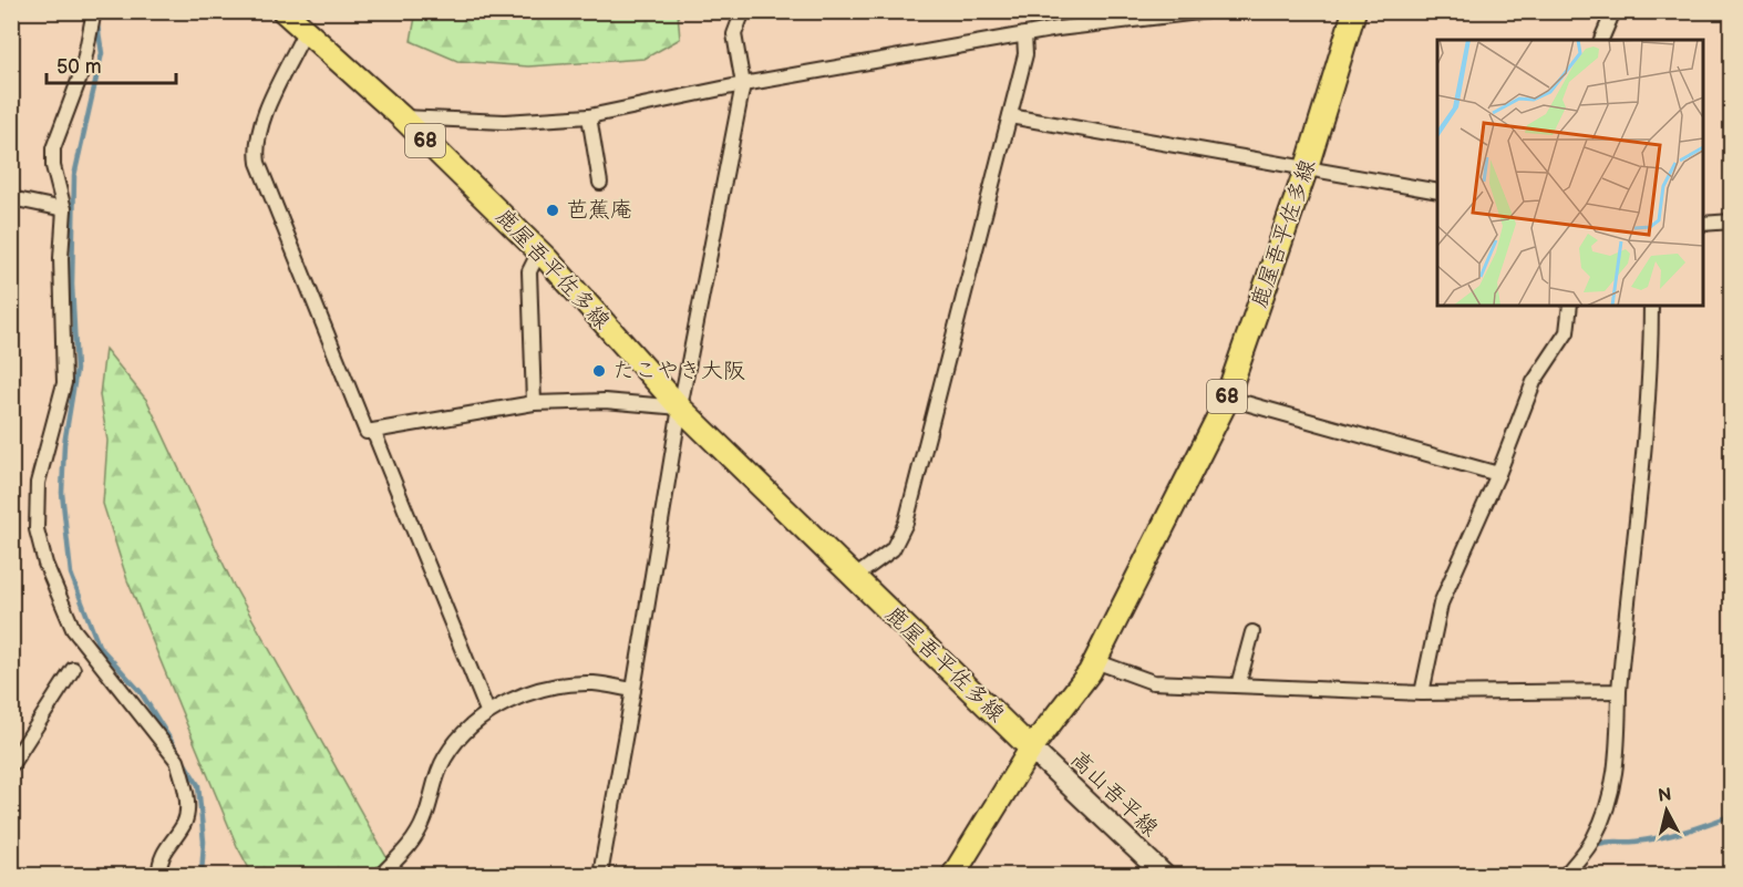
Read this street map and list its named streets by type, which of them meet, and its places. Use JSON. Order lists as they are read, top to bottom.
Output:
{
  "streets": {
    "main road": ["68", "鹿屋吾平佐多線", "高山吾平線"]
  },
  "crossings": [
    ["68", "鹿屋吾平佐多線"],
    ["68", "高山吾平線"],
    ["鹿屋吾平佐多線", "高山吾平線"]
  ],
  "places": ["芭蕉庵", "たこやき大阪"],
  "scale_bar": "50 m",
  "north": "top"
}
